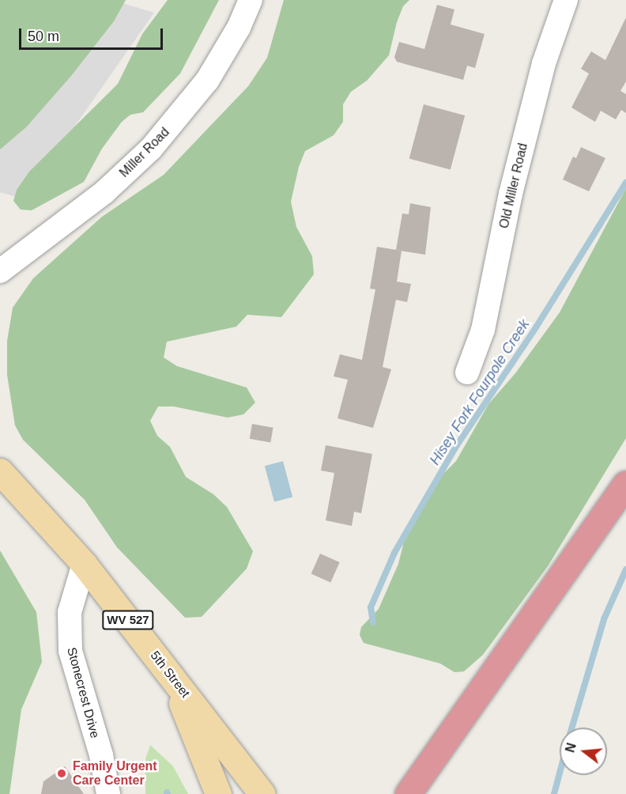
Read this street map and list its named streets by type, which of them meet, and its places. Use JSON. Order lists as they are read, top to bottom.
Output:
{
  "streets": {
    "main road": ["WV 527", "5th Street"],
    "street": ["Miller Road", "Old Miller Road", "Stonecrest Drive"]
  },
  "crossings": [
    ["5th Street", "Stonecrest Drive"]
  ],
  "water": ["Hisey Fork Fourpole Creek"],
  "places": ["Family Urgent Care Center"],
  "scale_bar": "50 m",
  "north": "left"
}
